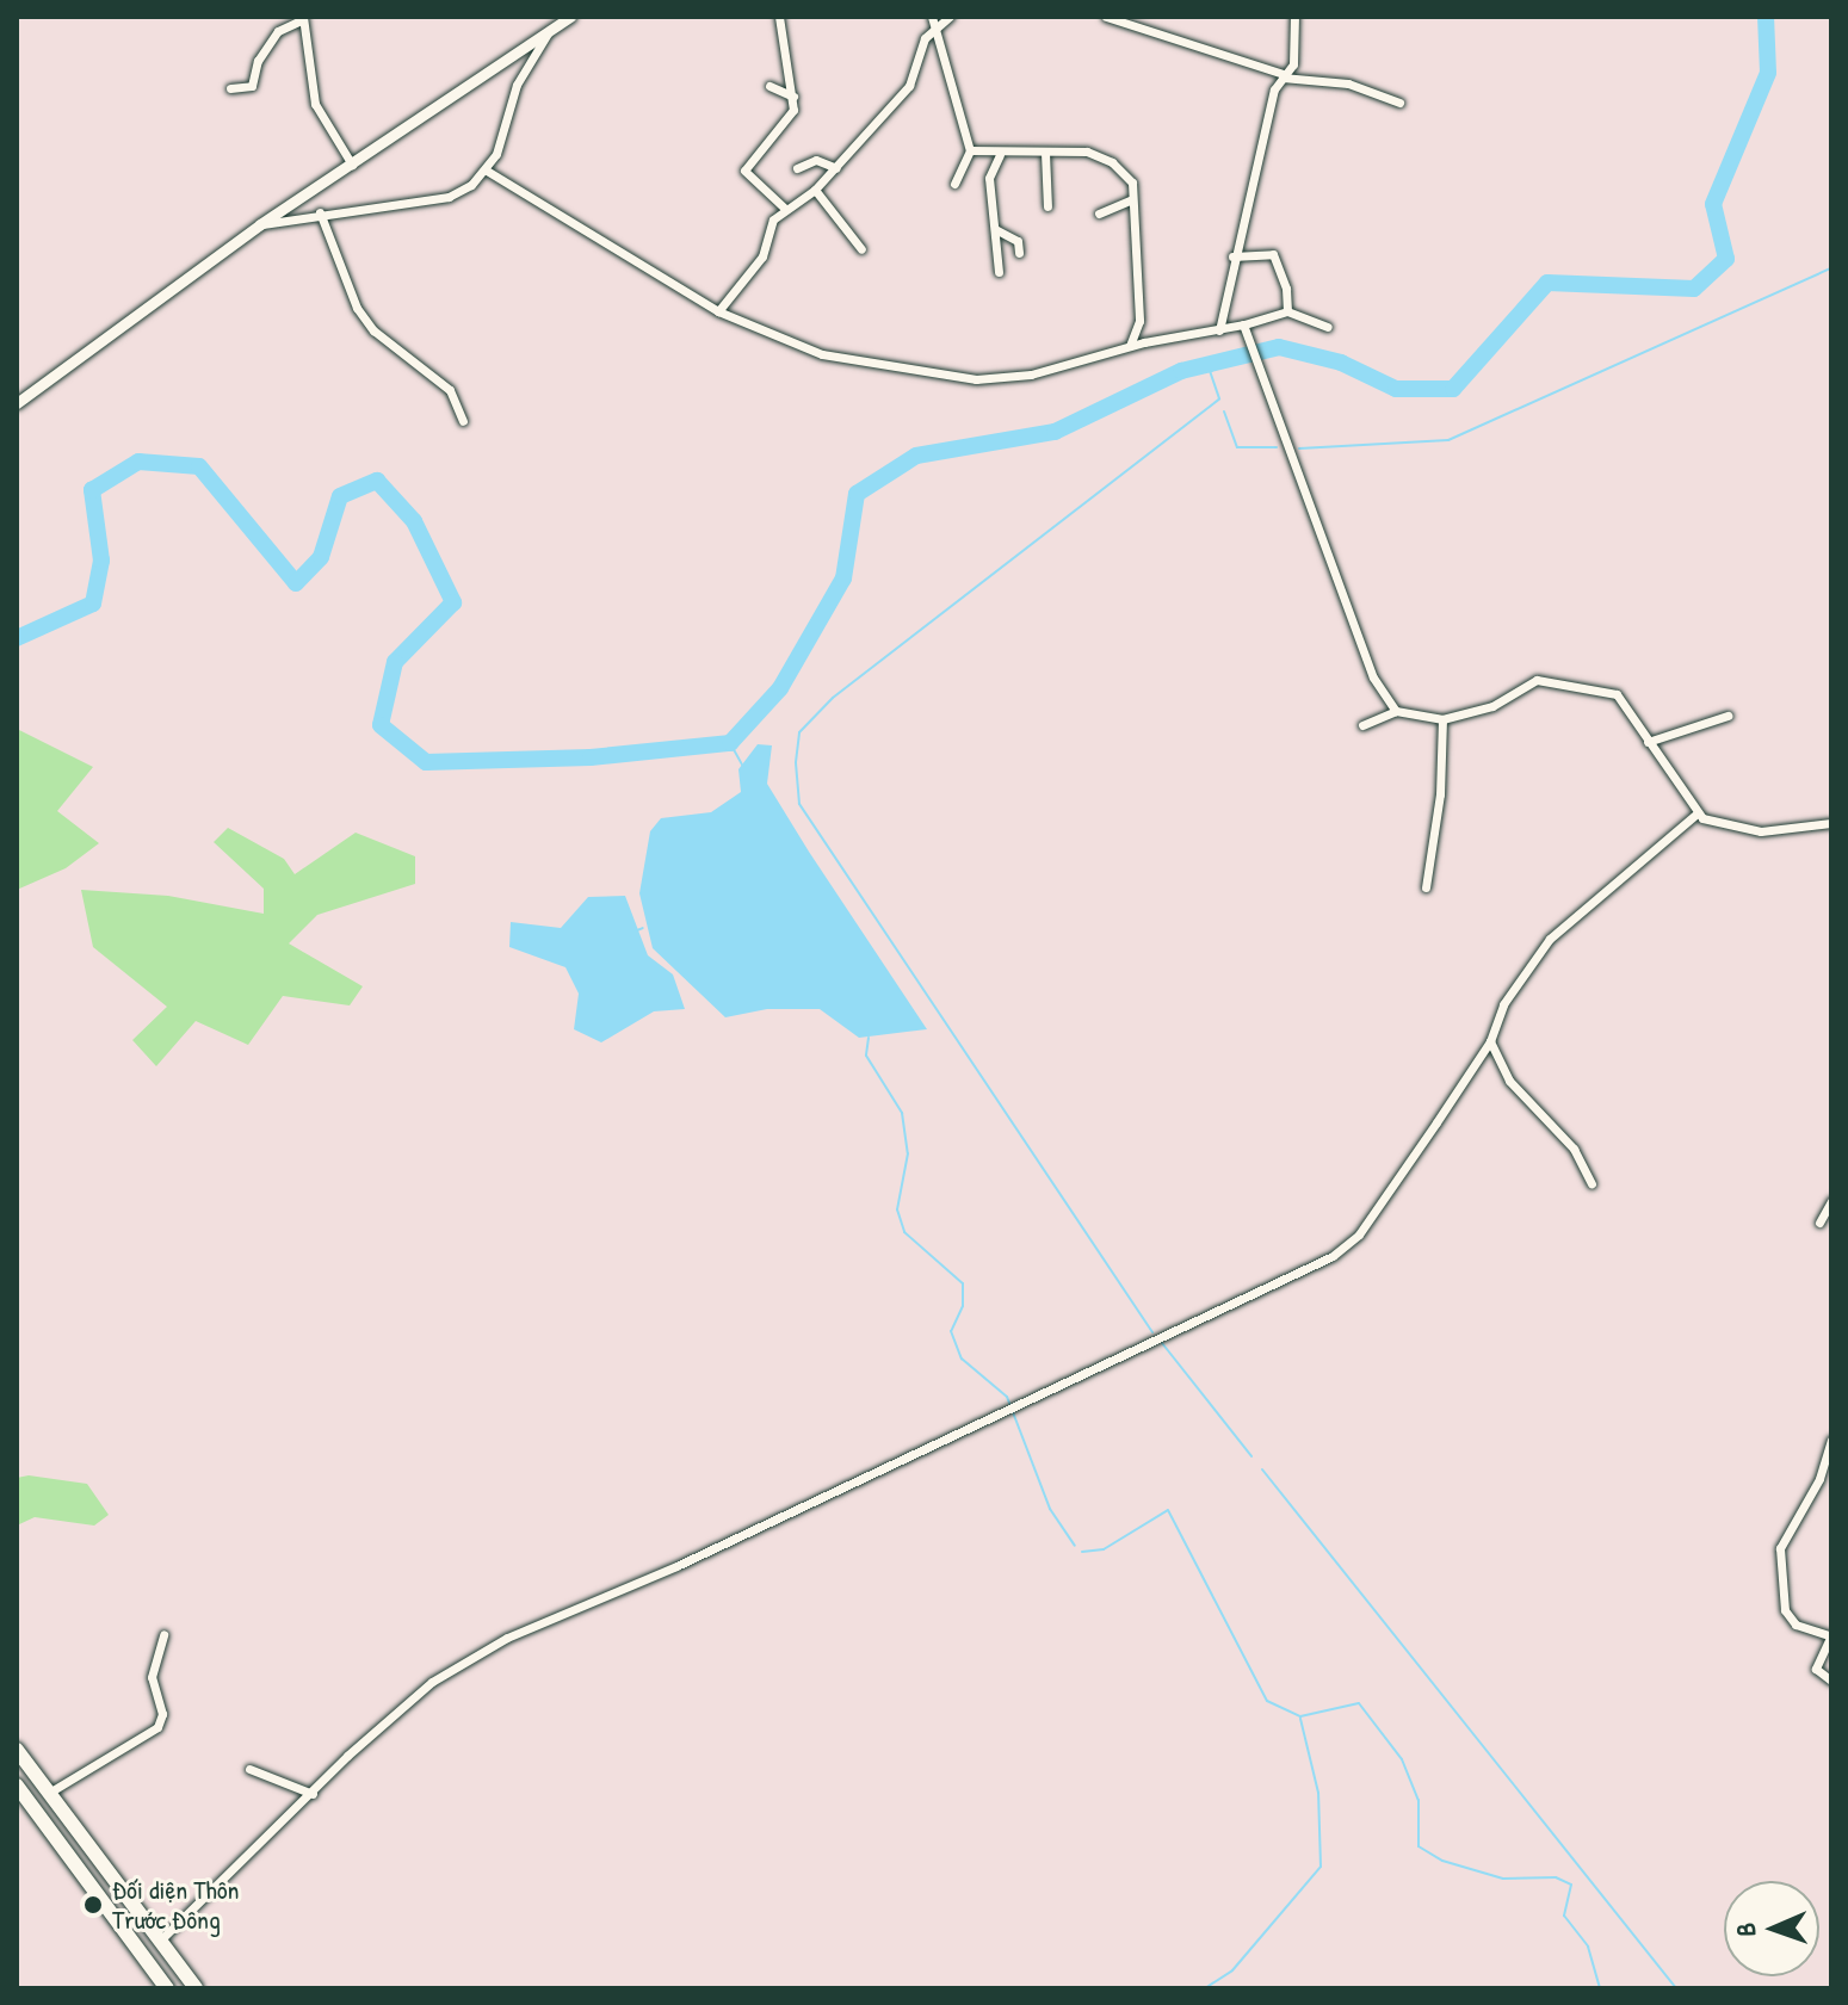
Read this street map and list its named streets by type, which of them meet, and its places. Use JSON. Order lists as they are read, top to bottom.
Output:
{
  "places": ["Đối diện Thôn Trước Đông"],
  "north": "left"
}
